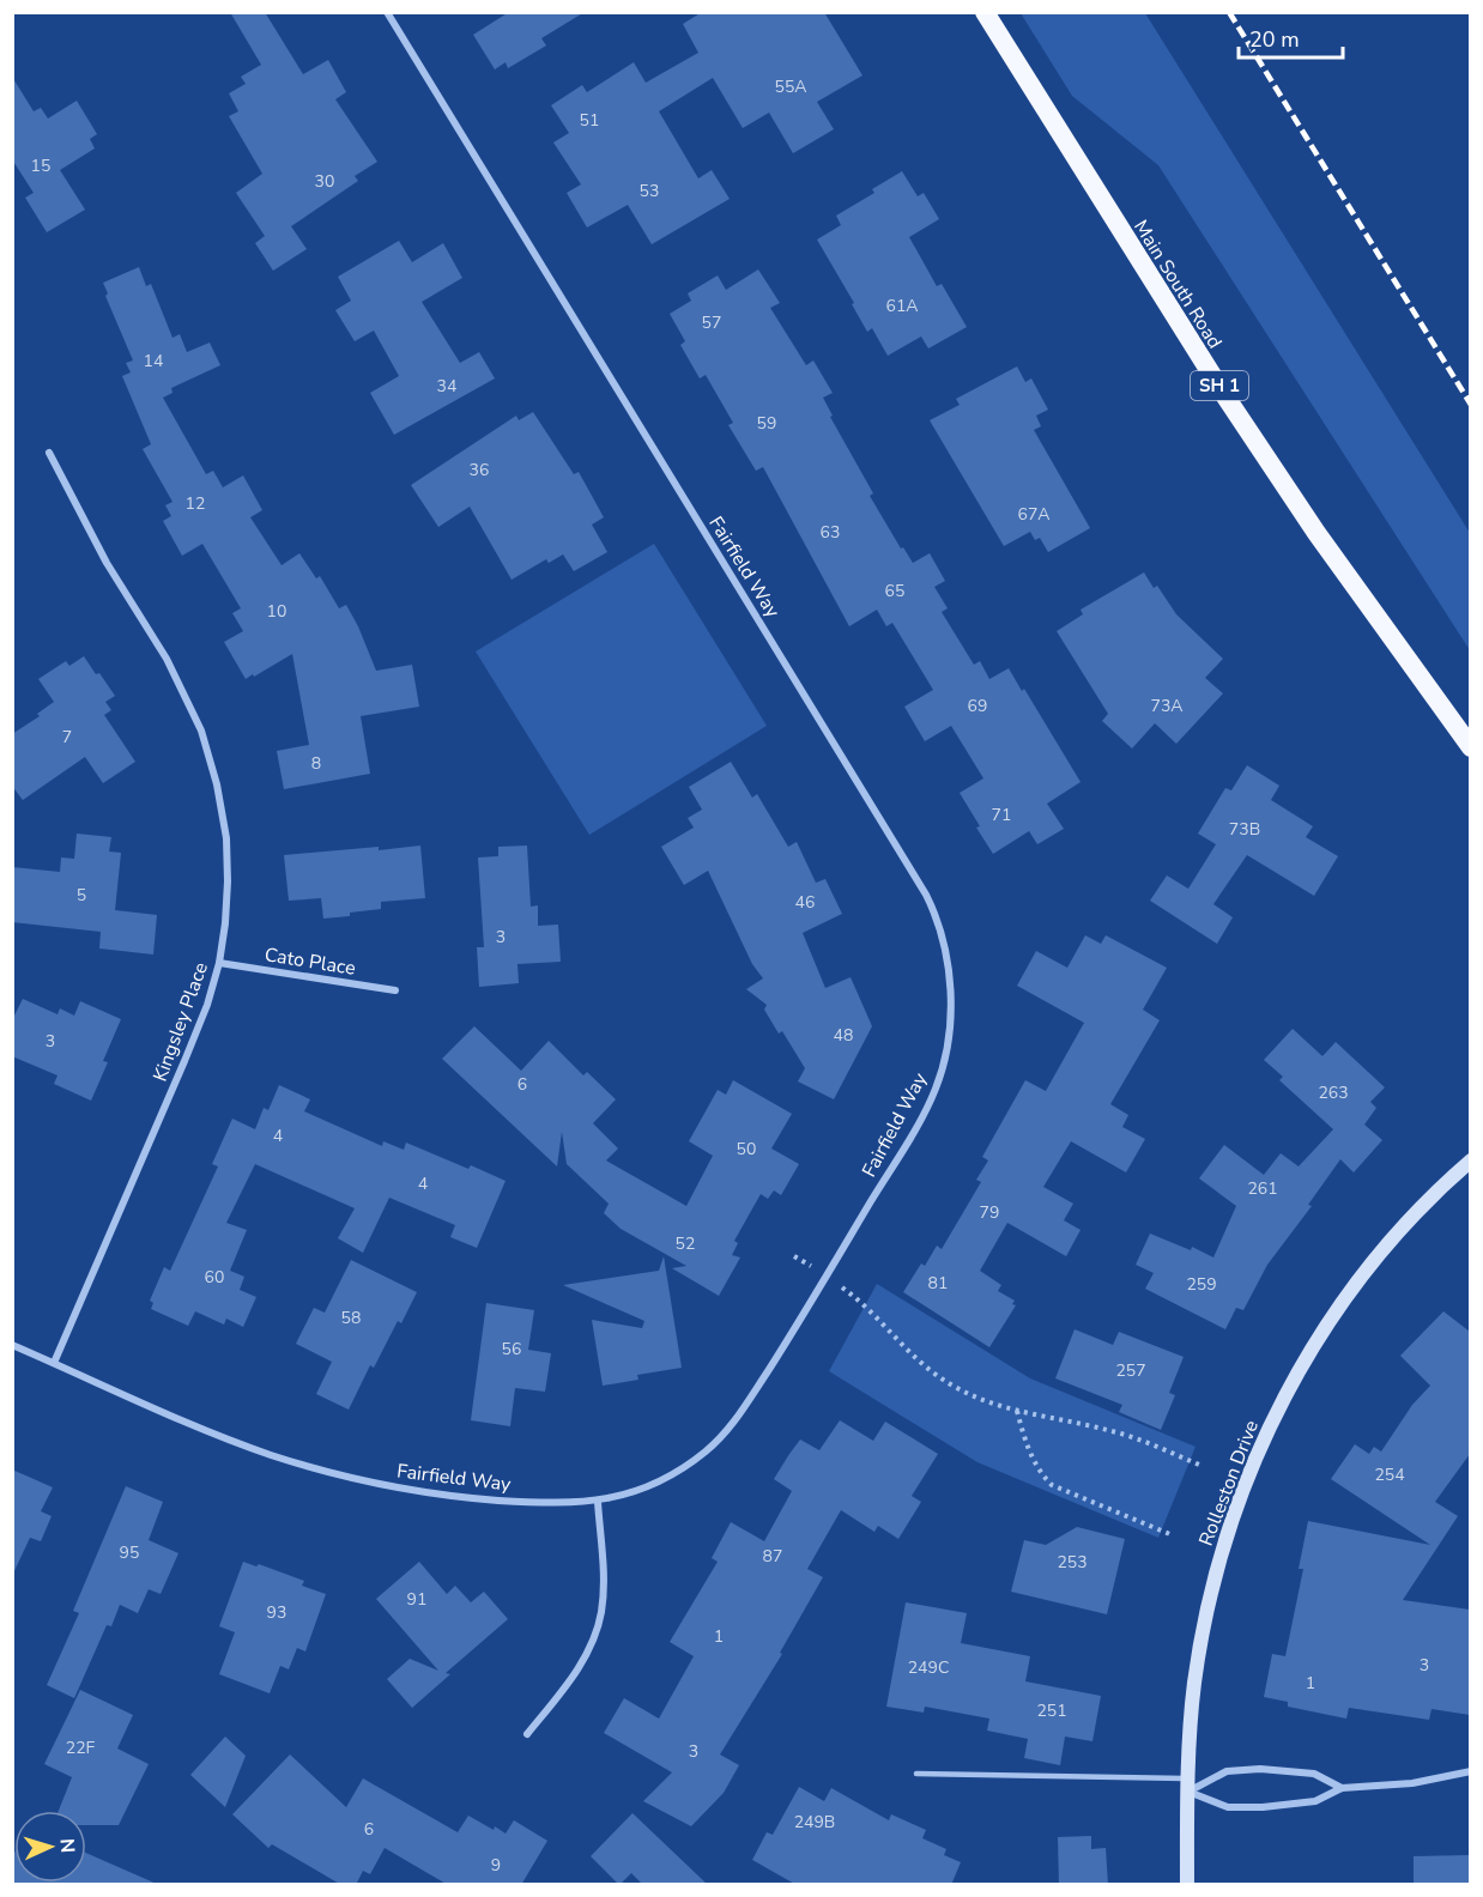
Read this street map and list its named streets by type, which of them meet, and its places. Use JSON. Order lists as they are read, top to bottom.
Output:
{
  "streets": {
    "highway": ["Main South Road", "SH 1"],
    "main road": ["Rolleston Drive"],
    "street": ["Fairfield Way", "Cato Place", "Kingsley Place"]
  },
  "crossings": [
    ["Fairfield Way", "Kingsley Place"],
    ["Cato Place", "Kingsley Place"]
  ],
  "house_numbers": [
    "55A",
    "51",
    "15",
    "30",
    "53",
    "61A",
    "57",
    "14",
    "34",
    "59",
    "36",
    "12",
    "67A",
    "63",
    "65",
    "10",
    "69",
    "73A",
    "7",
    "8",
    "71",
    "73B",
    "5",
    "46",
    "3",
    "48",
    "3",
    "6",
    "263",
    "4",
    "50",
    "4",
    "261",
    "79",
    "52",
    "60",
    "81",
    "259",
    "58",
    "56",
    "257",
    "254",
    "95",
    "87",
    "253",
    "91",
    "93",
    "1",
    "3",
    "249C",
    "1",
    "251",
    "22F",
    "3",
    "249B",
    "6",
    "9"
  ],
  "scale_bar": "20 m",
  "north": "right"
}
